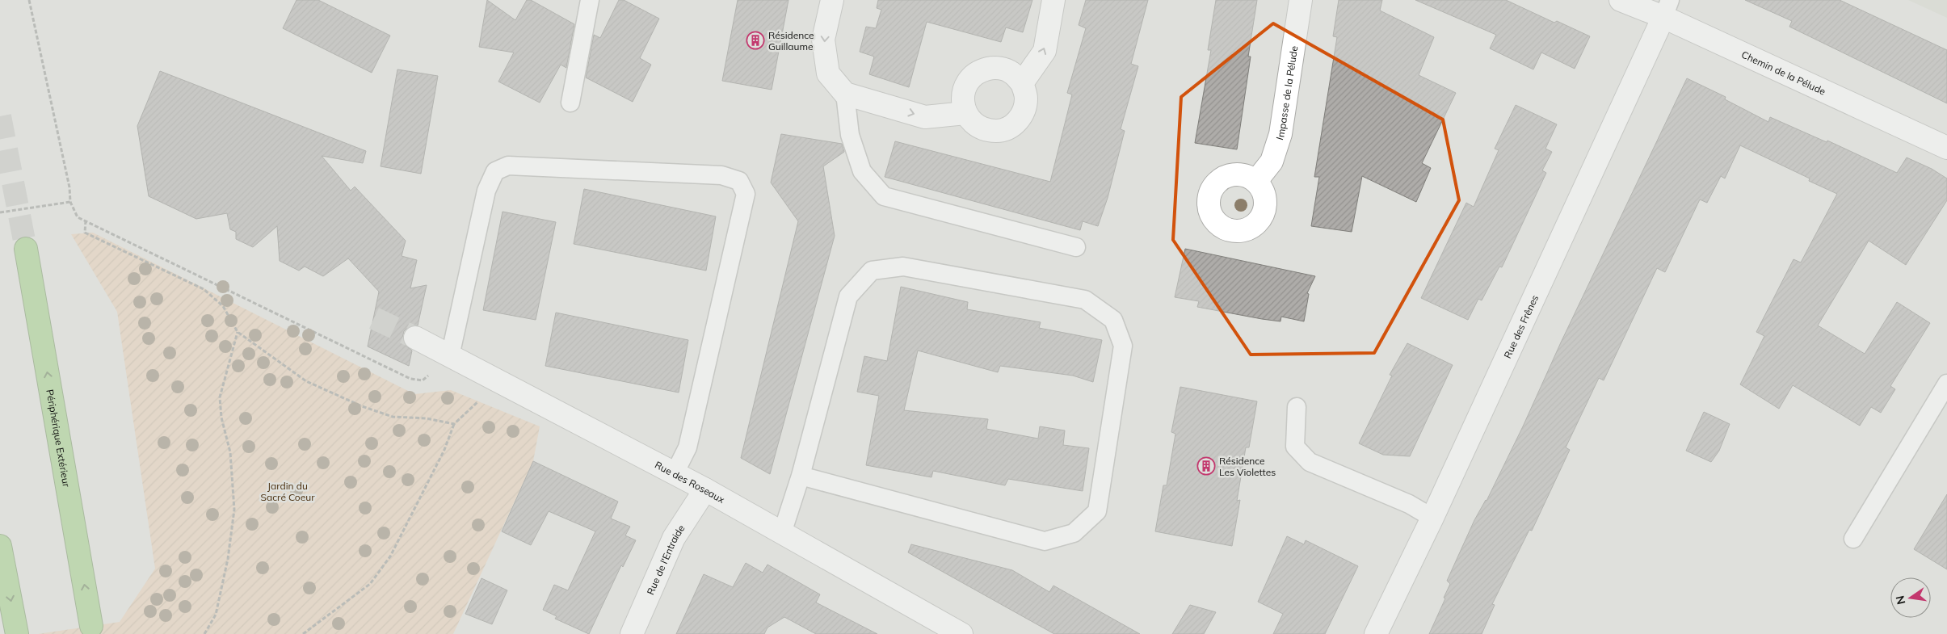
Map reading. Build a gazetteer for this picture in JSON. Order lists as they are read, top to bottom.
{
  "streets": {
    "highway": ["Périphérique Extérieur"],
    "street": [
      "Chemin de la Pélude",
      "Impasse de la Pélude",
      "Rue des Frênes",
      "Rue des Roseaux",
      "Rue de l'Entraide"
    ]
  },
  "crossings": [
    ["Chemin de la Pélude", "Rue des Frênes"],
    ["Rue des Roseaux", "Rue de l'Entraide"]
  ],
  "one_way": ["Périphérique Extérieur"],
  "parks": ["Jardin du Sacré Coeur"],
  "places": {
    "building": ["Résidence Guillaume", "Résidence Les Violettes"]
  },
  "north": "left"
}
